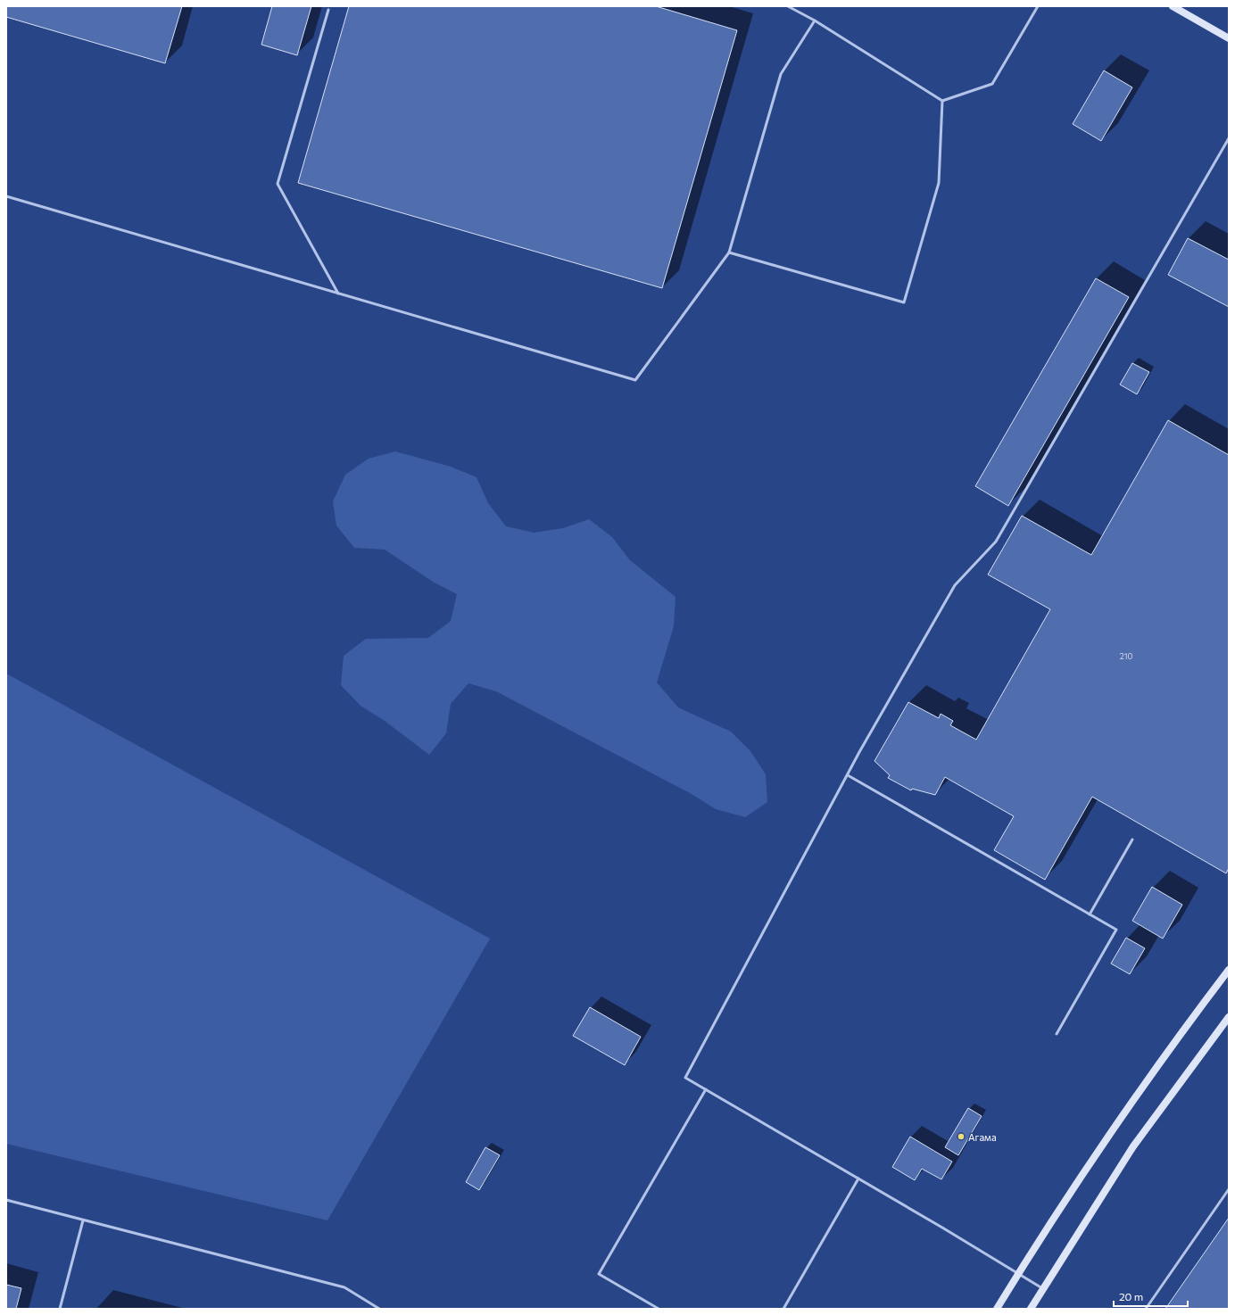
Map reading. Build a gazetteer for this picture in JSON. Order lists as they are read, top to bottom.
{
  "places": ["Агама"],
  "house_numbers": ["210"],
  "scale_bar": "20 m"
}
